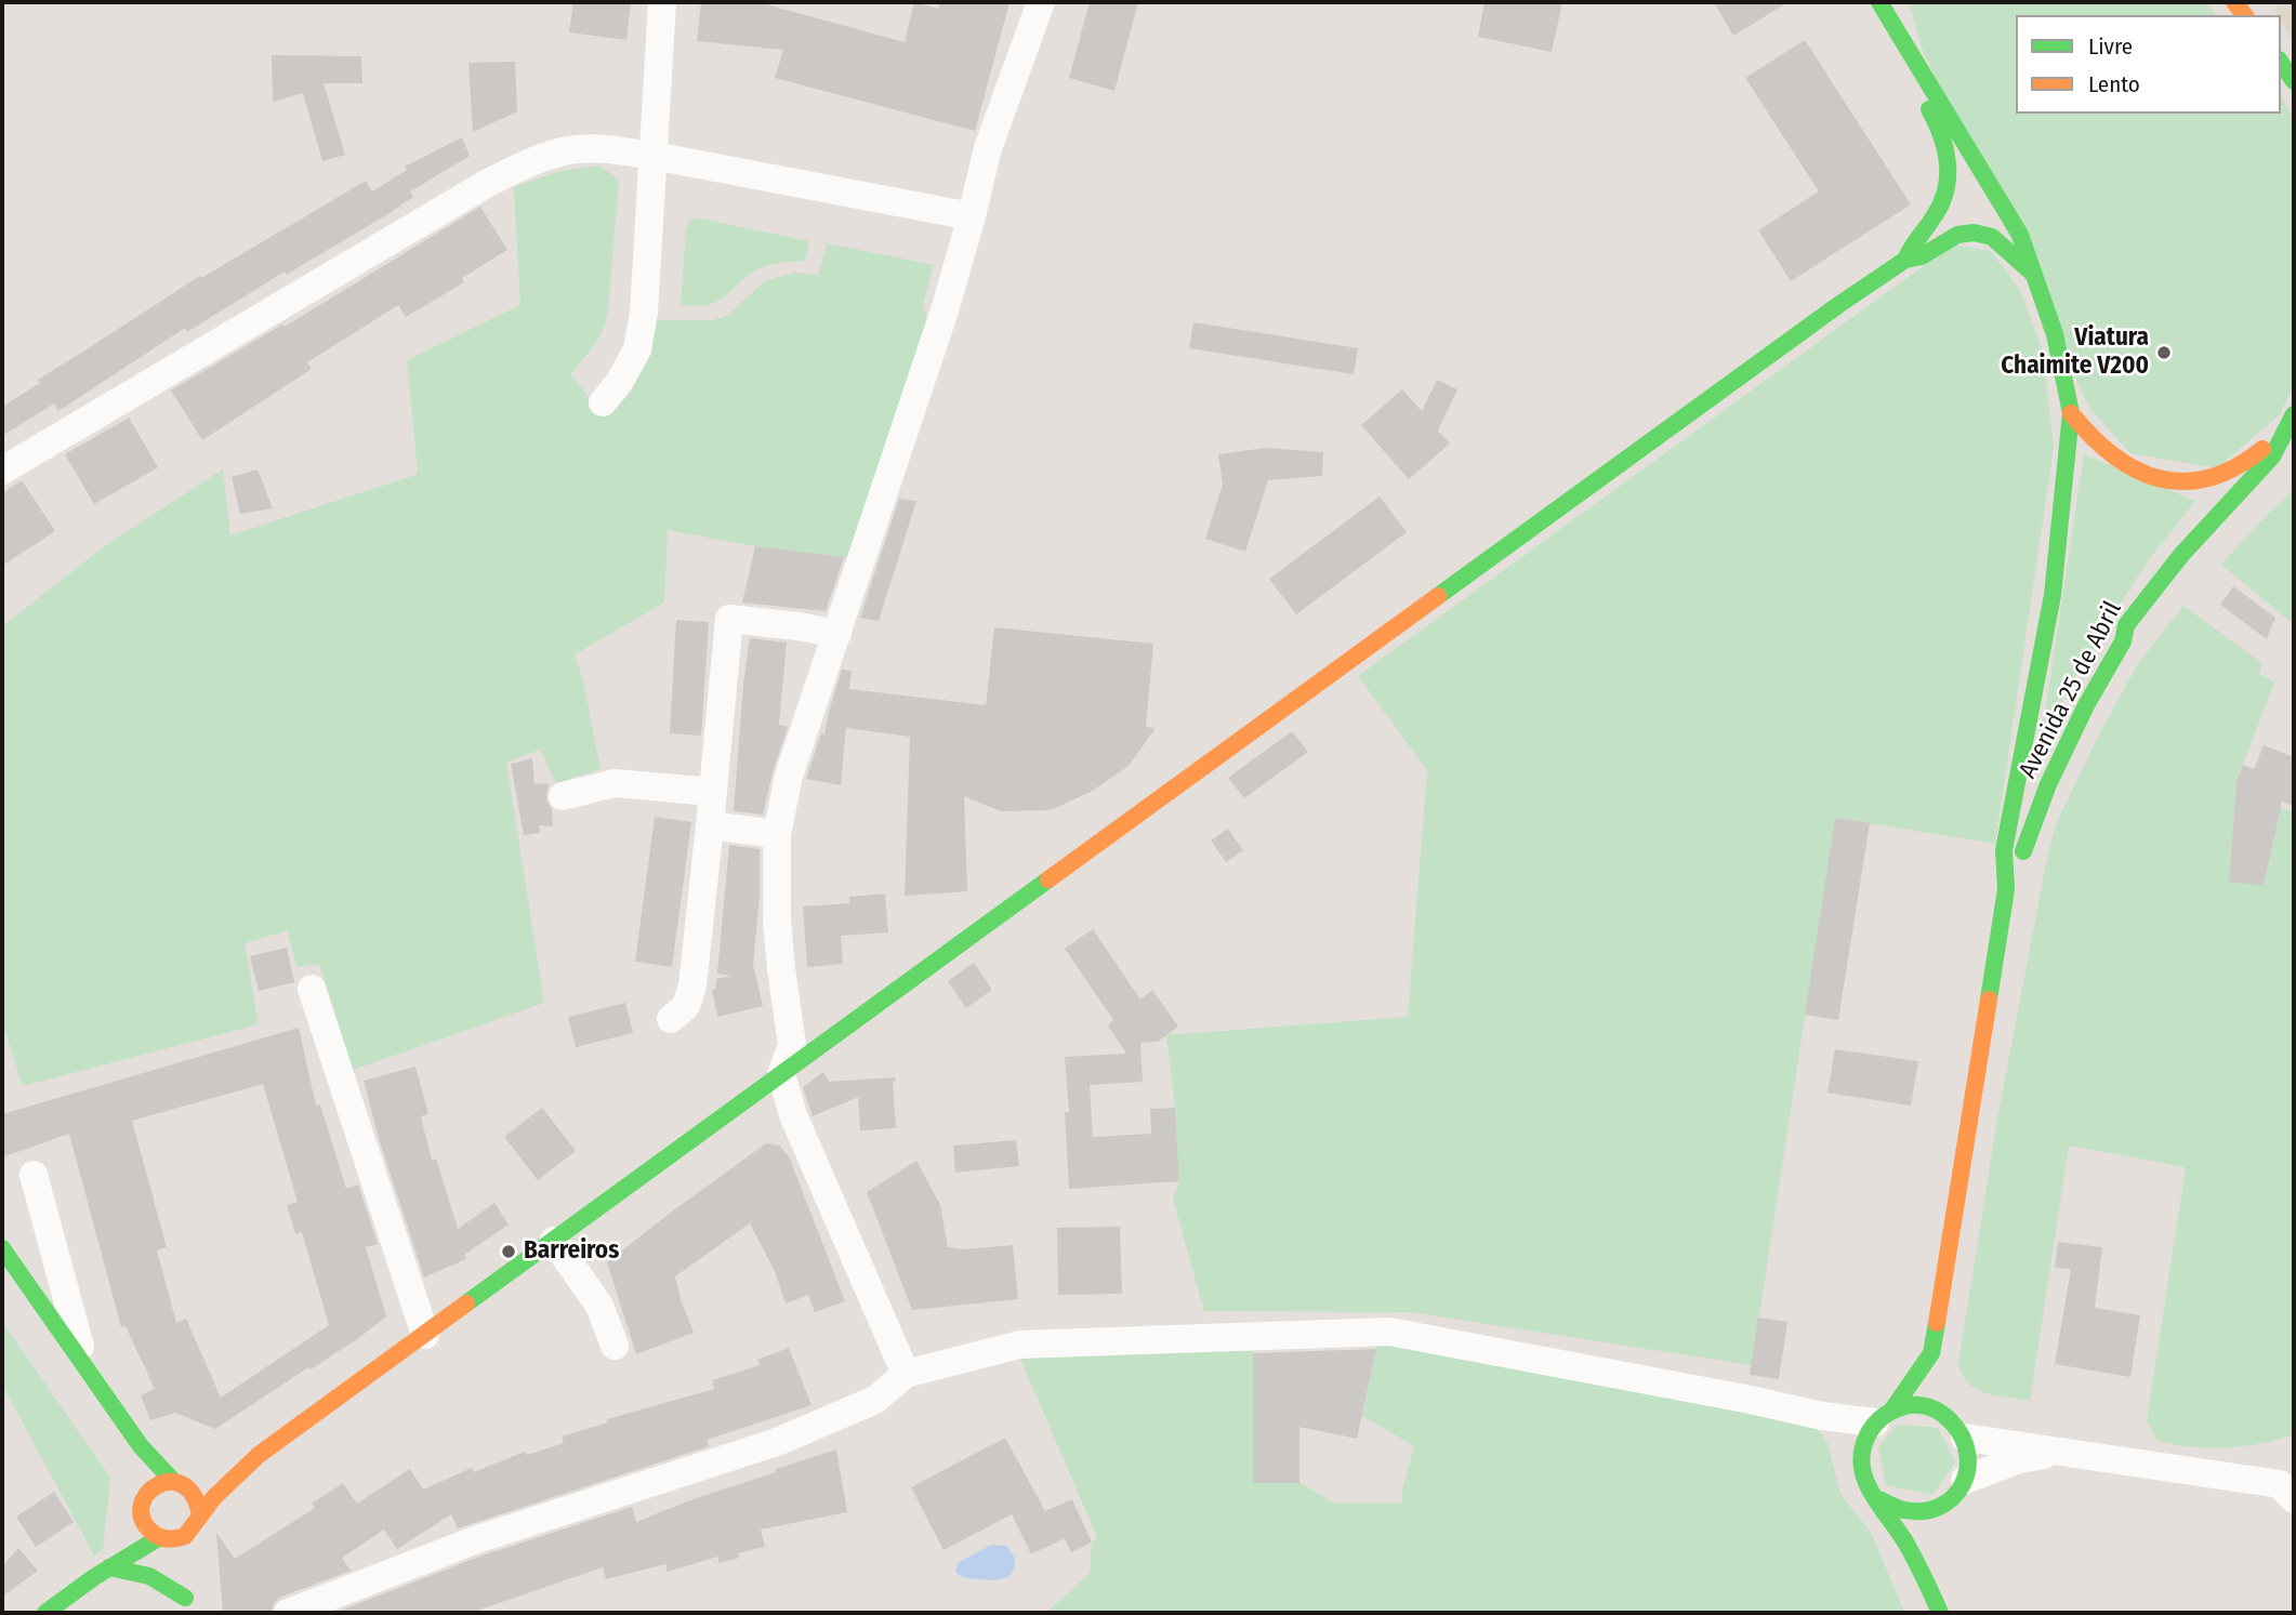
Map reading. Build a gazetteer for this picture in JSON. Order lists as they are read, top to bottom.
{
  "streets": {
    "main road": ["Avenida 25 de Abril"]
  },
  "places": ["Viatura Chaimite V200", "Barreiros"],
  "legend": ["Livre", "Lento"]
}
